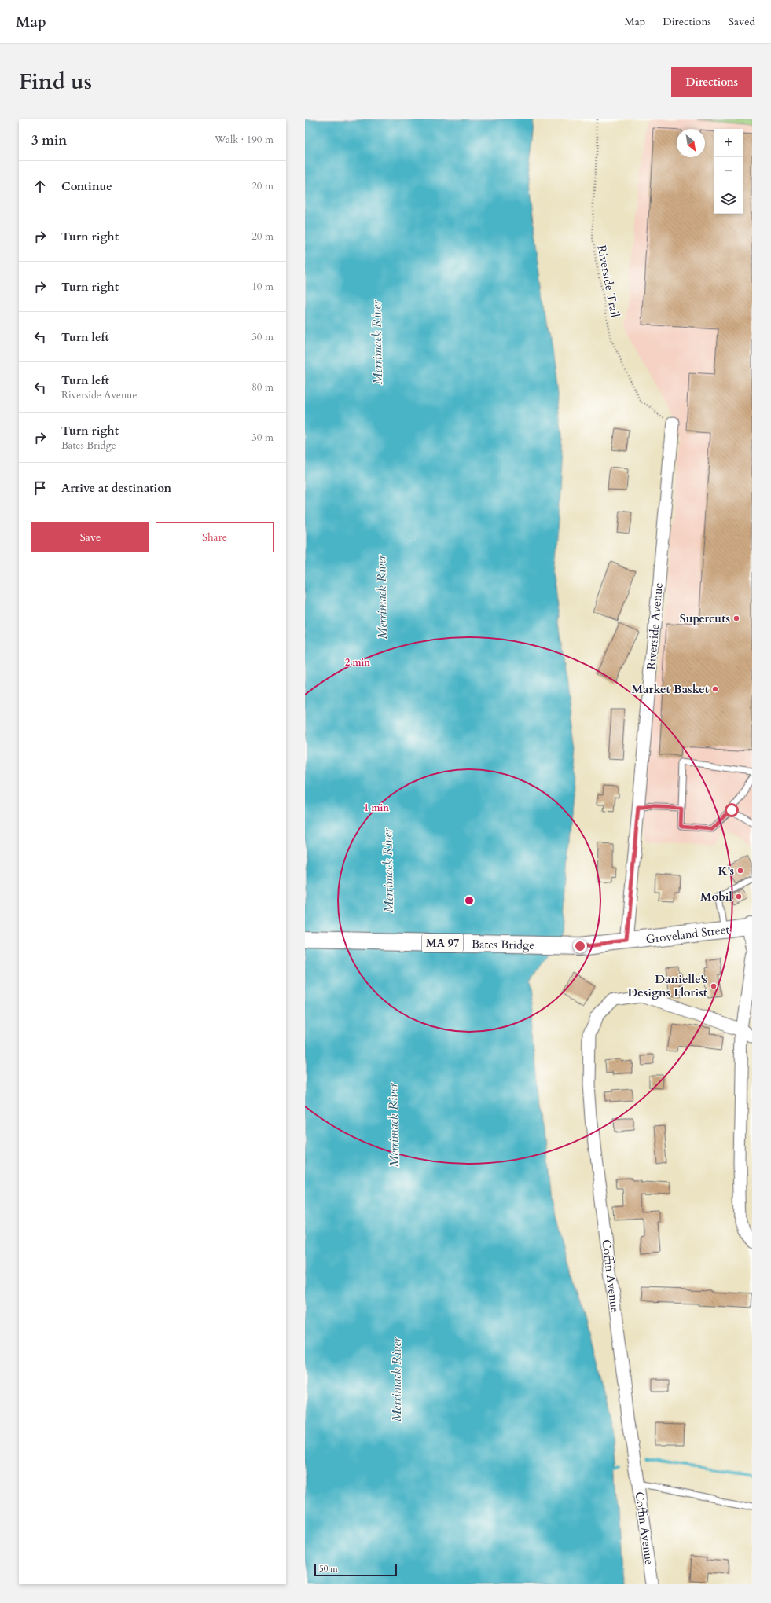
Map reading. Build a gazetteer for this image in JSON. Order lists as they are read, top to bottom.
{
  "streets": {
    "main road": ["Groveland Street", "MA 97", "Bates Bridge"],
    "street": ["Riverside Avenue", "Coffin Avenue"],
    "path": ["Riverside Trail"]
  },
  "crossings": [
    ["Riverside Trail", "Riverside Avenue"],
    ["Riverside Avenue", "Groveland Street"],
    ["Riverside Avenue", "Bates Bridge"],
    ["Groveland Street", "Bates Bridge"]
  ],
  "water": ["Merrimack River"],
  "places": [
    "Supercuts",
    "Market Basket",
    "K's",
    "Mobil",
    "Danielle's Designs Florist"
  ],
  "scale_bar": "50 m",
  "north": "bottom right",
  "page": {
    "header": "Map",
    "nav": ["Map", "Directions", "Saved"],
    "title": "Find us",
    "buttons": [
      "Directions",
      ["Save", "Share"]
    ],
    "heading": ["3 min", "Walk · 190 m"],
    "map_buttons": ["+", "−"],
    "list": [
      ["Continue", "20 m"],
      ["Turn right", "20 m"],
      ["Turn right", "10 m"],
      ["Turn left", "30 m"],
      ["Turn left", "Riverside Avenue", "80 m"],
      ["Turn right", "Bates Bridge", "30 m"],
      "Arrive at destination"
    ],
    "scale": "50 m"
  },
  "rings": ["2 min", "1 min"]
}
